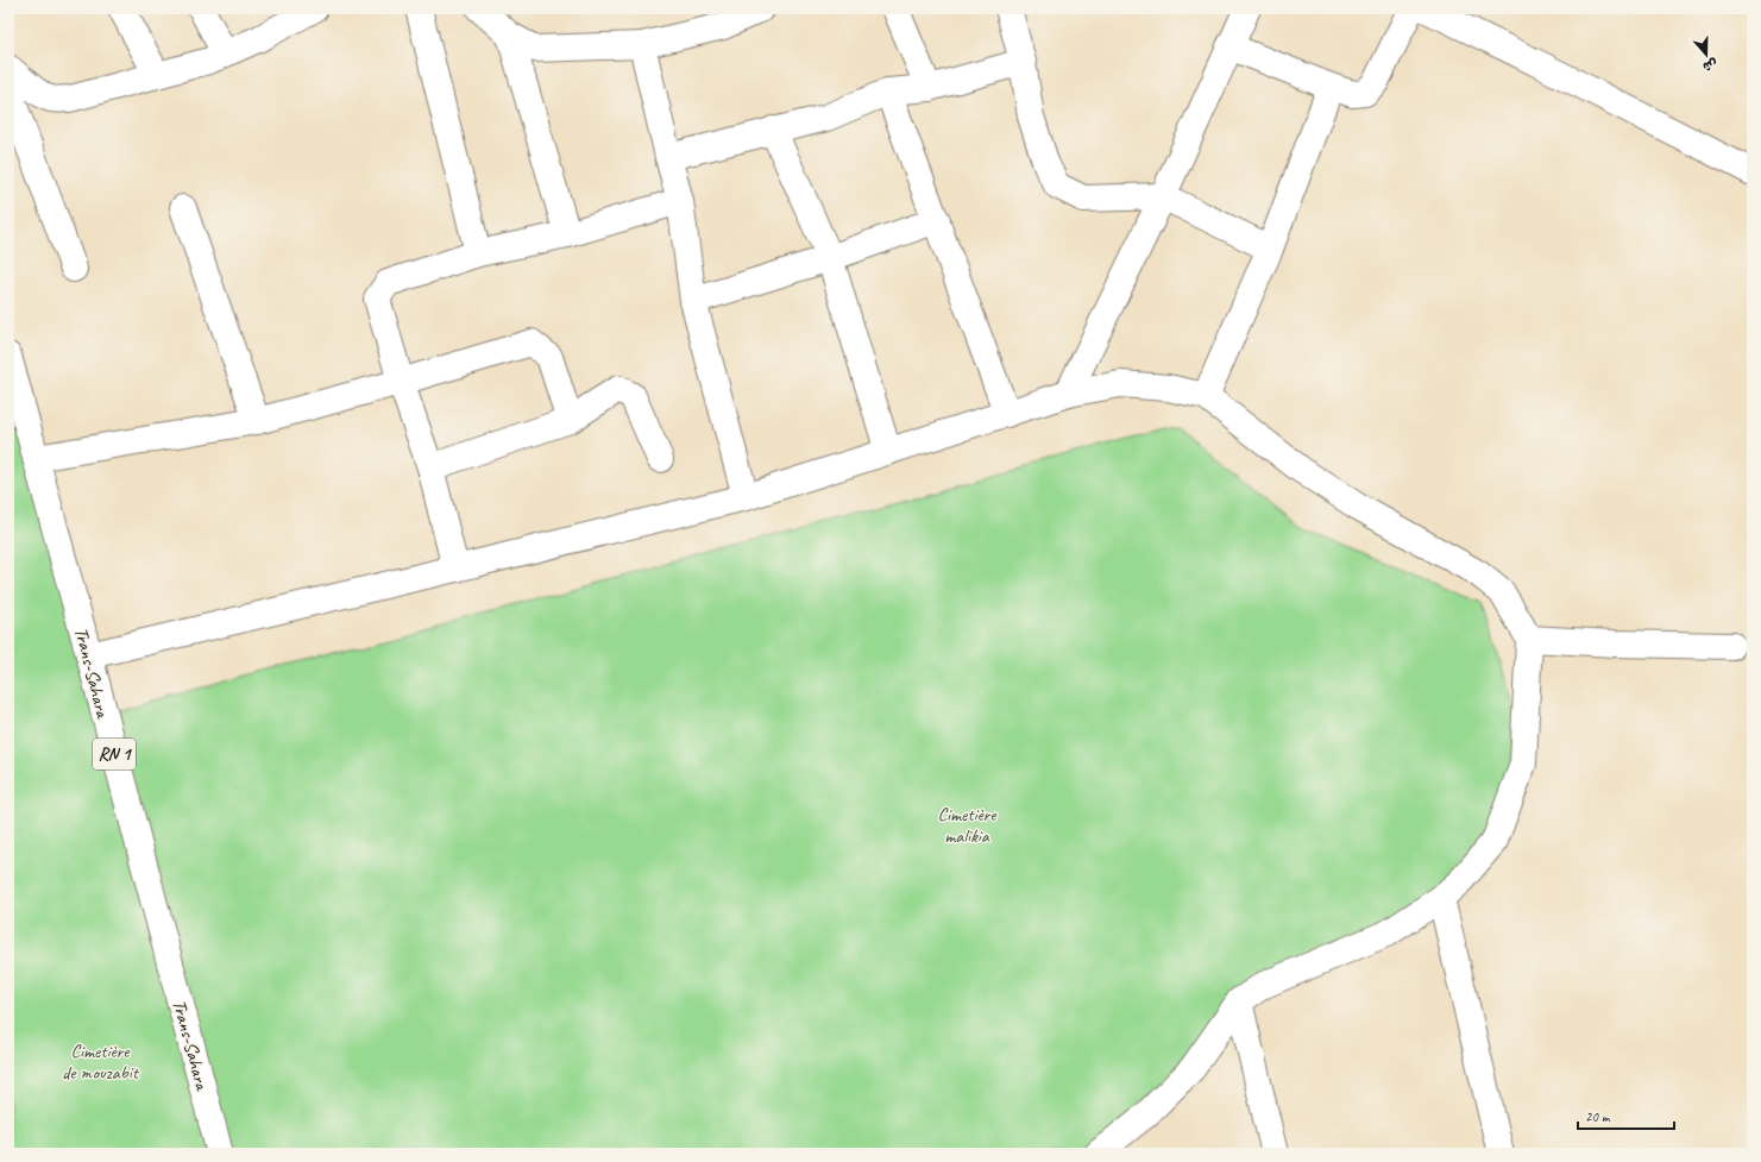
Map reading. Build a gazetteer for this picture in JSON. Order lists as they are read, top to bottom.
{
  "streets": {
    "street": ["Trans-Sahara", "RN 1"]
  },
  "parks": ["Cimetière malikia", "Cimetière de mouzabit"],
  "scale_bar": "20 m",
  "north": "bottom"
}
